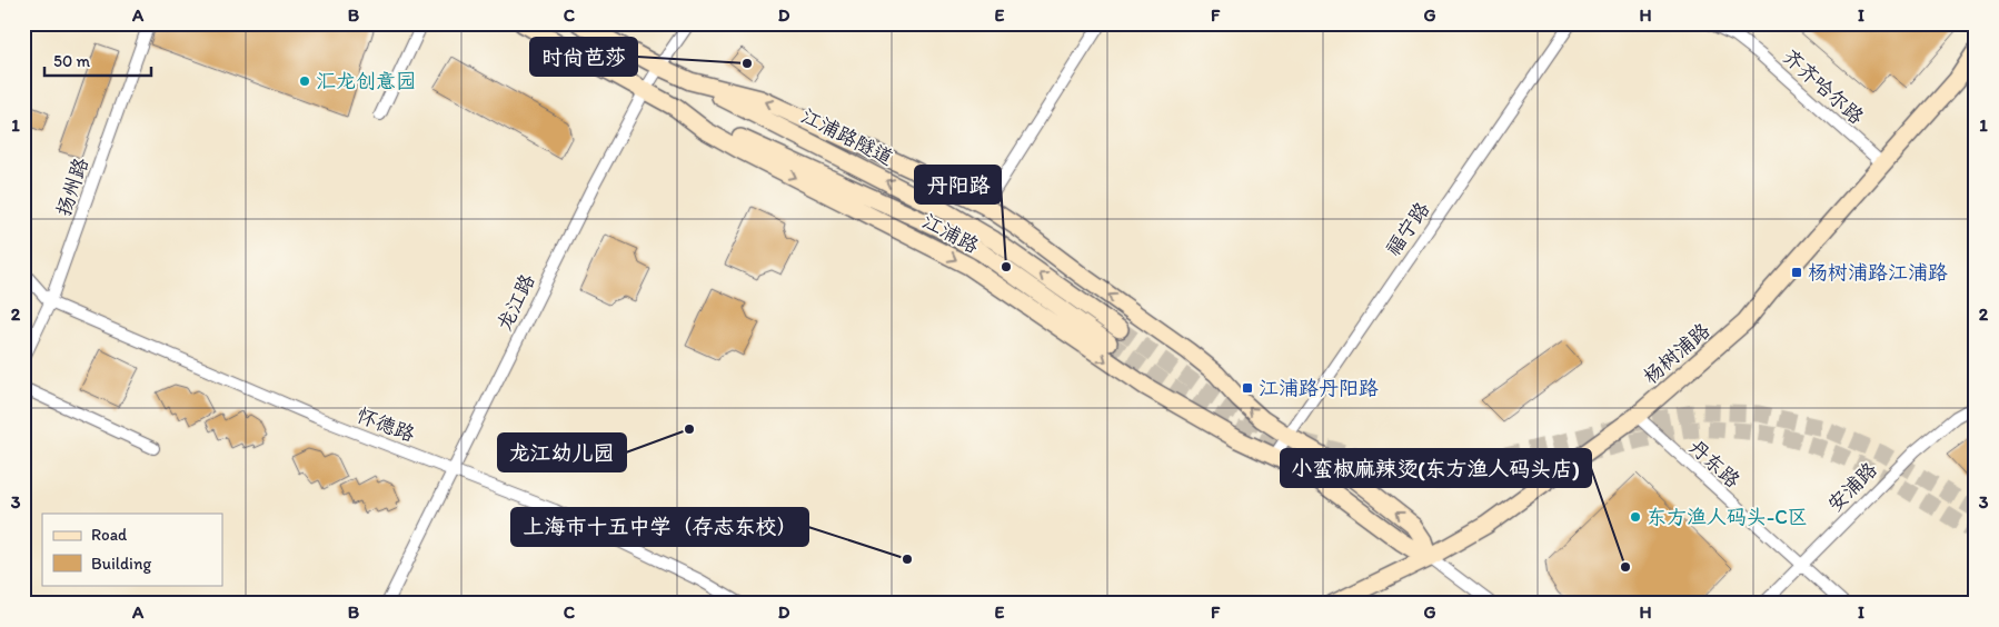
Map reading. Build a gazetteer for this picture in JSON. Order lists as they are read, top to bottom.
{
  "streets": {
    "main road": ["江浦路隧道", "江浦路", "杨树浦路"],
    "street": [
      "齐齐哈尔路",
      "扬州路",
      "福宁路",
      "龙江路",
      "怀德路",
      "丹东路",
      "安浦路"
    ]
  },
  "crossings": [
    ["齐齐哈尔路", "杨树浦路"],
    ["江浦路隧道", "江浦路"],
    ["扬州路", "怀德路"],
    ["福宁路", "江浦路"],
    ["江浦路", "龙江路"],
    ["江浦路", "杨树浦路"],
    ["龙江路", "怀德路"],
    ["杨树浦路", "丹东路"],
    ["丹东路", "安浦路"]
  ],
  "places": {
    "other": [
      "时尚芭莎",
      "汇龙创意园",
      "丹阳路",
      "龙江幼儿园",
      "东方渔人码头-C区",
      "上海市十五中学（存志东校）",
      "小蛮椒麻辣烫(东方渔人码头店)"
    ],
    "transit": ["杨树浦路江浦路", "江浦路丹阳路"]
  },
  "legend": ["Road", "Building"],
  "scale_bar": "50 m",
  "grid": {
    "columns": [
      "A",
      "B",
      "C",
      "D",
      "E",
      "F",
      "G",
      "H",
      "I"
    ],
    "rows": ["1", "2", "3"]
  }
}
